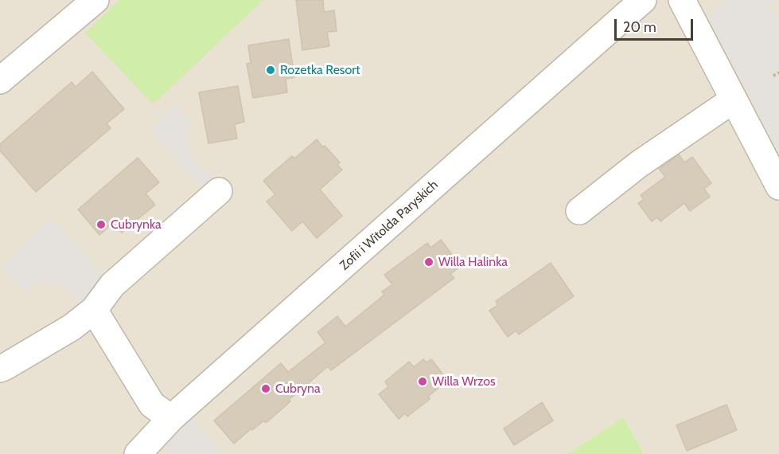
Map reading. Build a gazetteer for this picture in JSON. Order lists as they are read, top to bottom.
{
  "streets": {
    "lane": ["Zofii i Witolda Paryskich"]
  },
  "places": [
    "Rozetka Resort",
    "Cubrynka",
    "Willa Halinka",
    "Willa Wrzos",
    "Cubryna"
  ],
  "scale_bar": "20 m"
}
